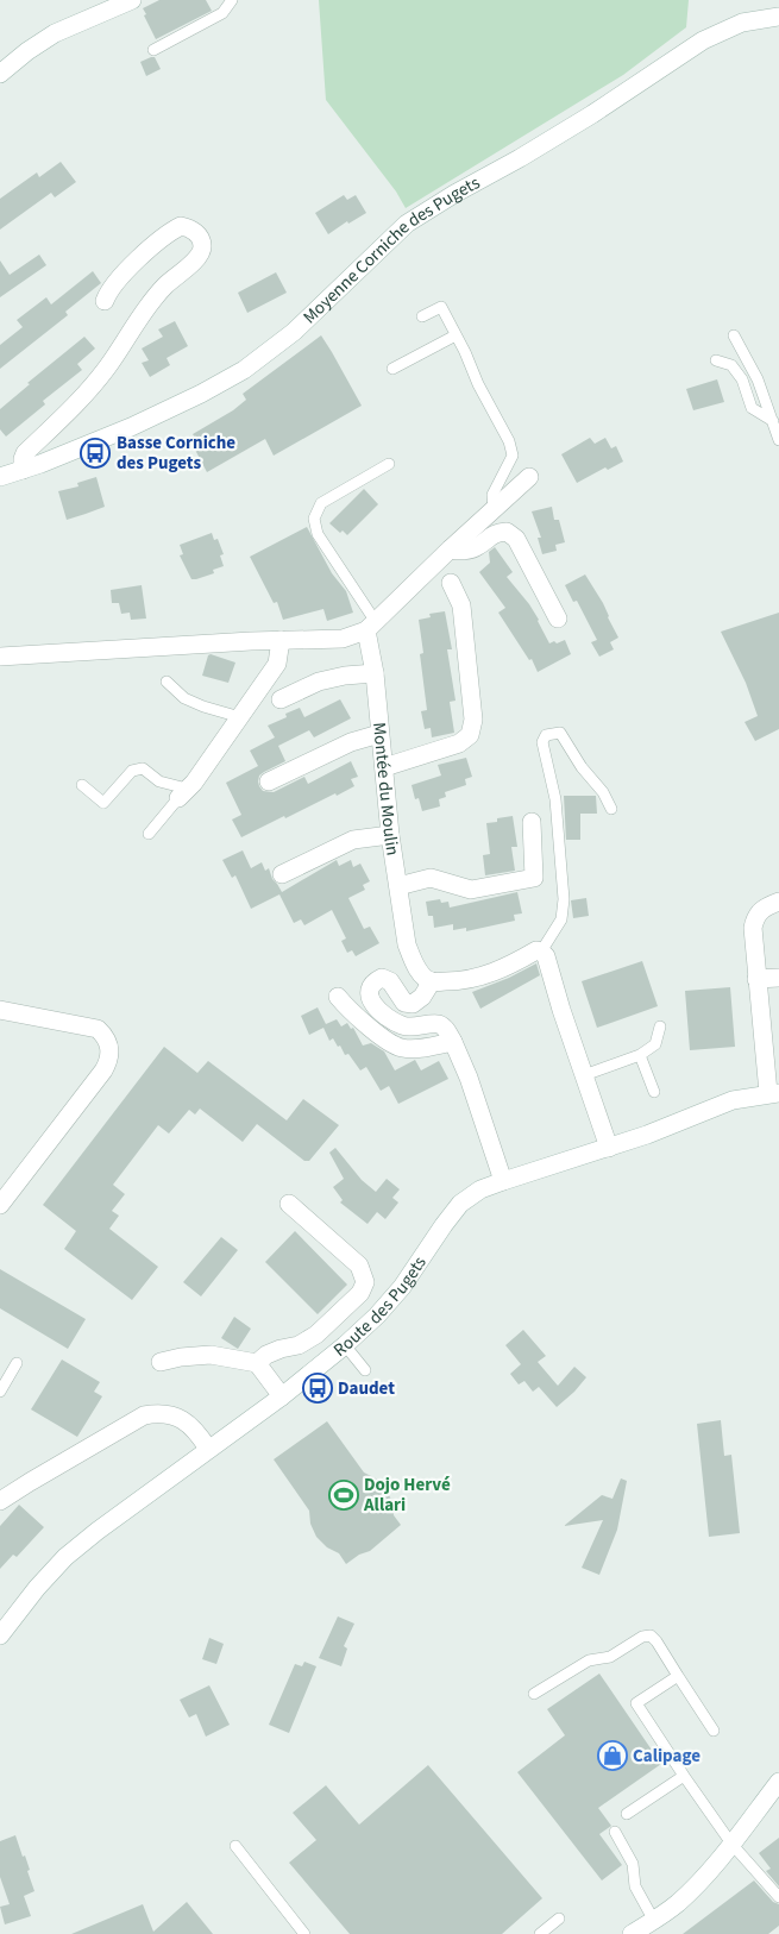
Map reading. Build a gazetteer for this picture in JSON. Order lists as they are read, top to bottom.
{
  "streets": {
    "street": ["Moyenne Corniche des Pugets", "Montée du Moulin", "Route des Pugets"]
  },
  "places": {
    "bus stop": ["Basse Corniche des Pugets", "Daudet"],
    "sports": ["Dojo Hervé Allari"],
    "shop": ["Calipage"]
  }
}
